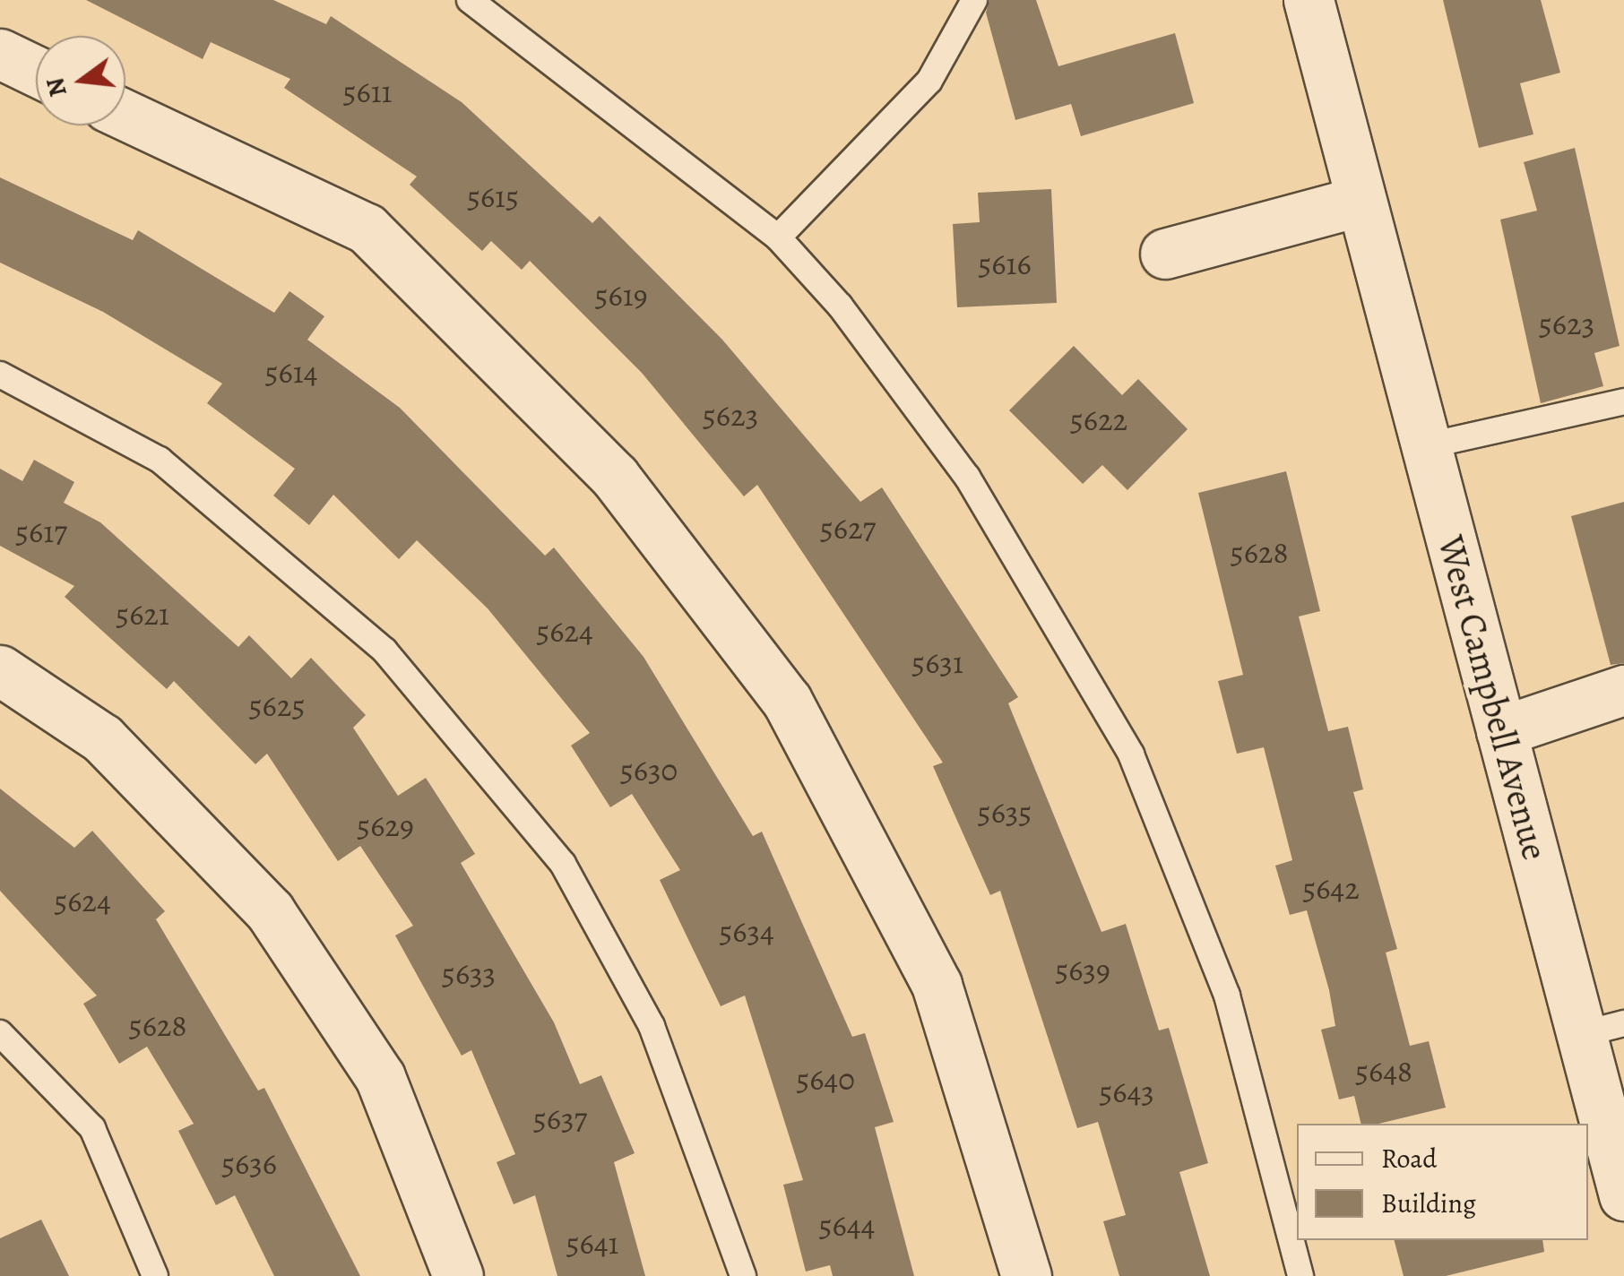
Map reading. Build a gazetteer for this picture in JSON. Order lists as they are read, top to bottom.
{
  "streets": {
    "street": ["West Campbell Avenue"]
  },
  "house_numbers": [
    "5611",
    "5615",
    "5616",
    "5619",
    "5623",
    "5614",
    "5623",
    "5622",
    "5627",
    "5617",
    "5628",
    "5621",
    "5624",
    "5631",
    "5625",
    "5630",
    "5635",
    "5629",
    "5642",
    "5624",
    "5634",
    "5639",
    "5633",
    "5628",
    "5648",
    "5640",
    "5643",
    "5637",
    "5636",
    "5644",
    "5641"
  ],
  "legend": ["Road", "Building"],
  "north": "left"
}
